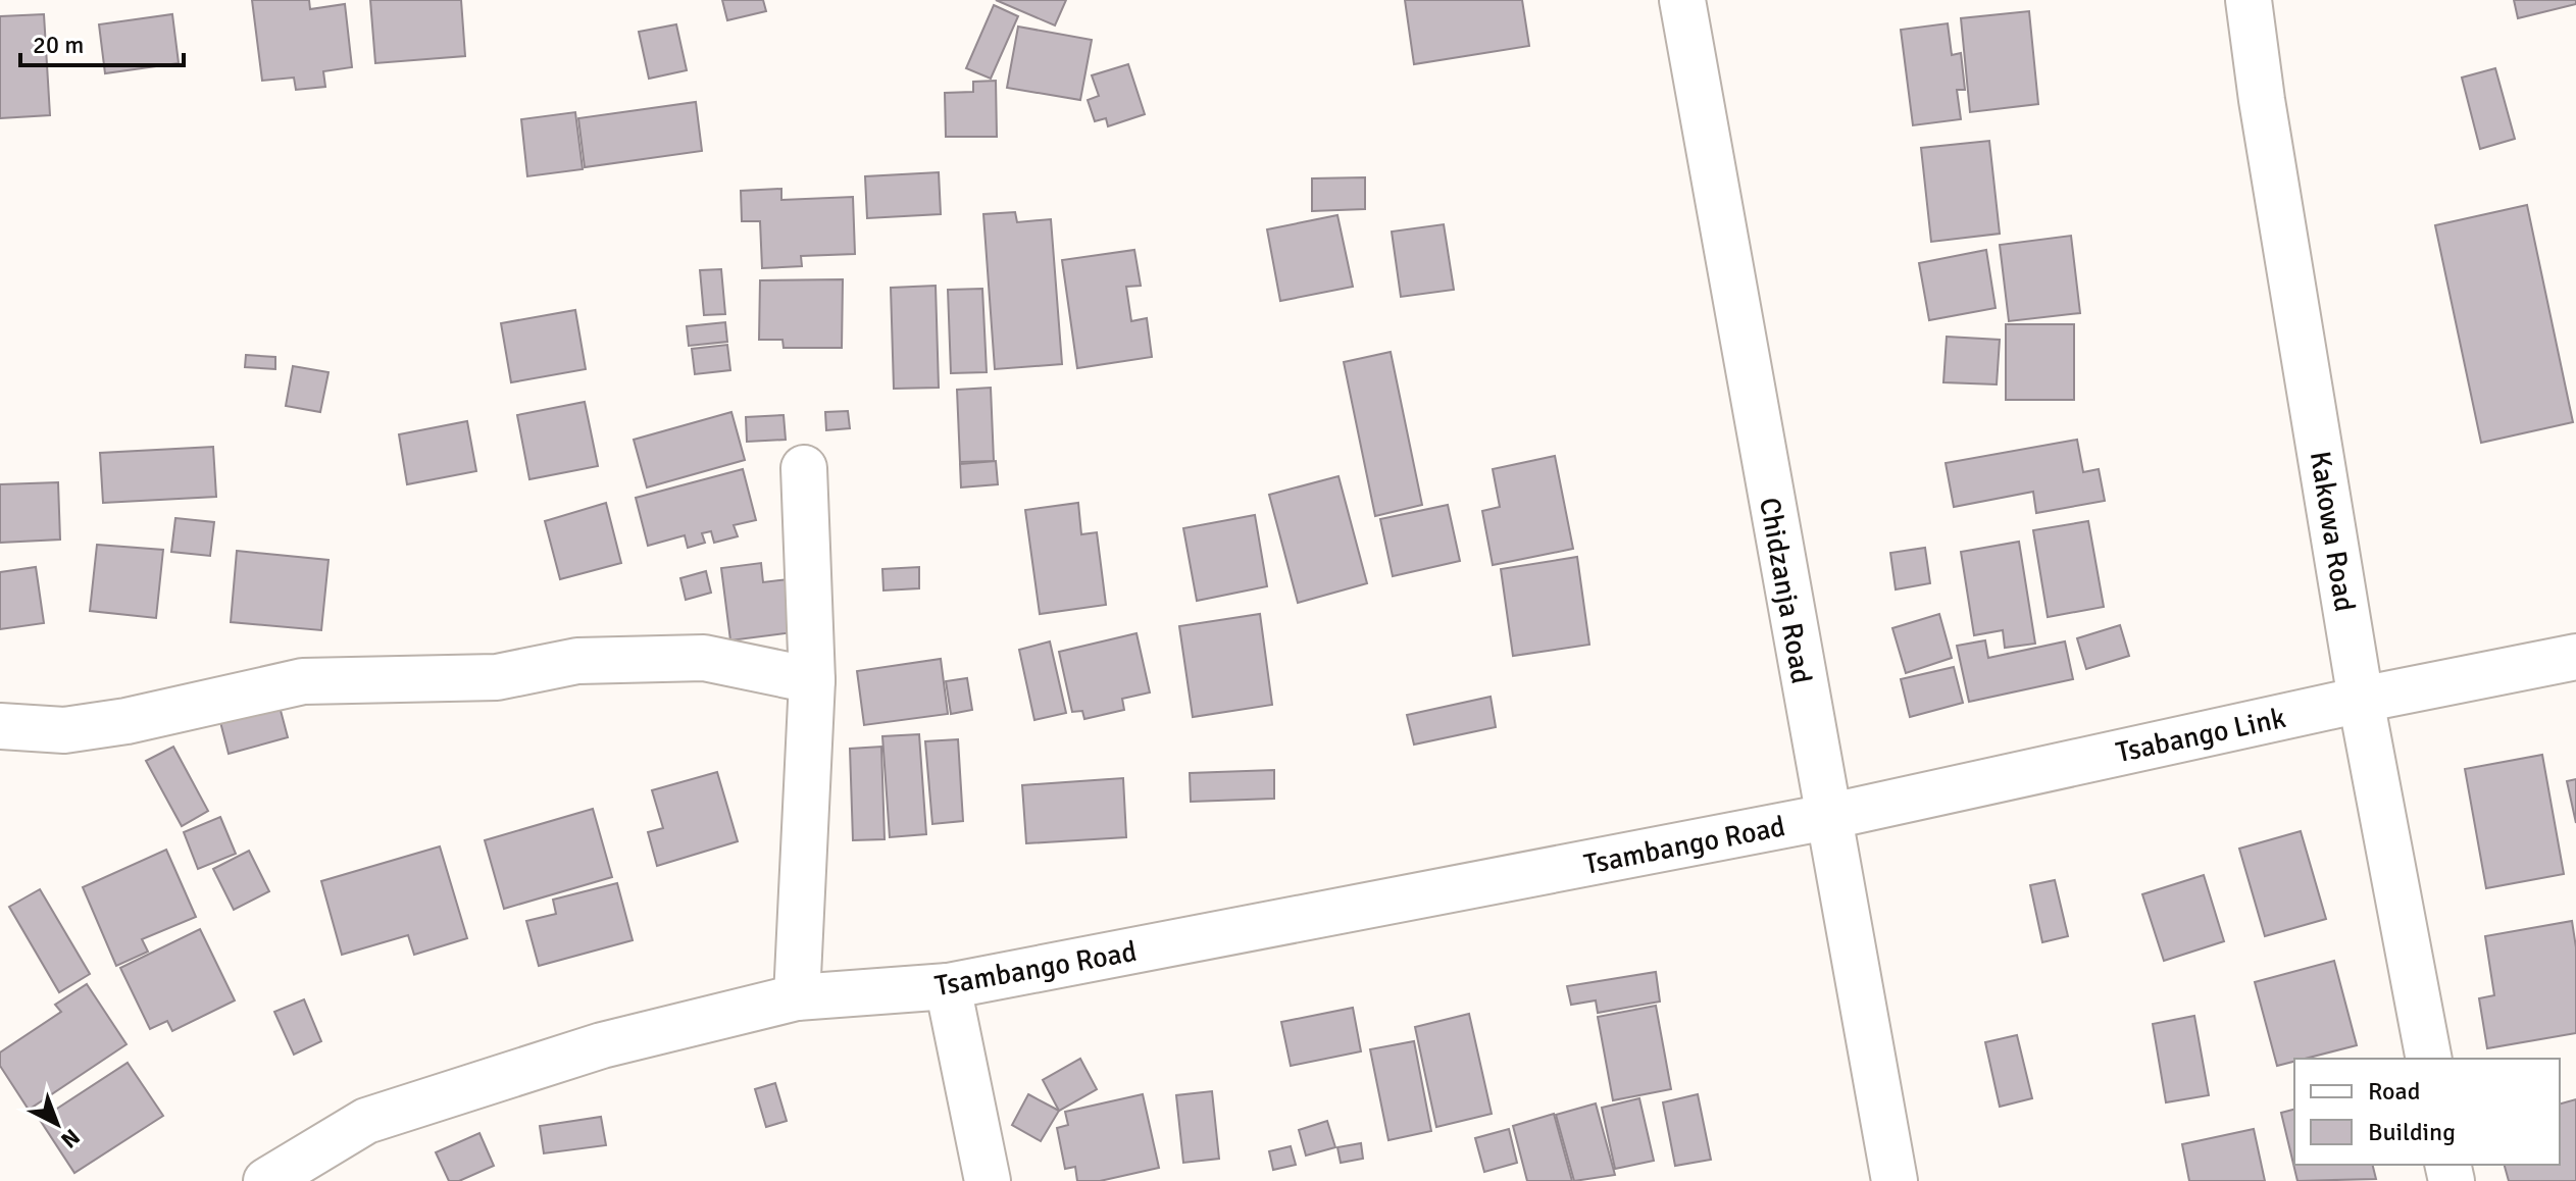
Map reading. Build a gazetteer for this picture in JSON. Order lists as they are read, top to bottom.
{
  "streets": {
    "street": [
      "Kakowa Road",
      "Chidzanja Road",
      "Tsabango Link",
      "Tsambango Road"
    ]
  },
  "crossings": [
    ["Kakowa Road", "Tsabango Link"],
    ["Chidzanja Road", "Tsabango Link"],
    ["Chidzanja Road", "Tsambango Road"],
    ["Tsabango Link", "Tsambango Road"]
  ],
  "legend": ["Road", "Building"],
  "scale_bar": "20 m",
  "north": "bottom right"
}
